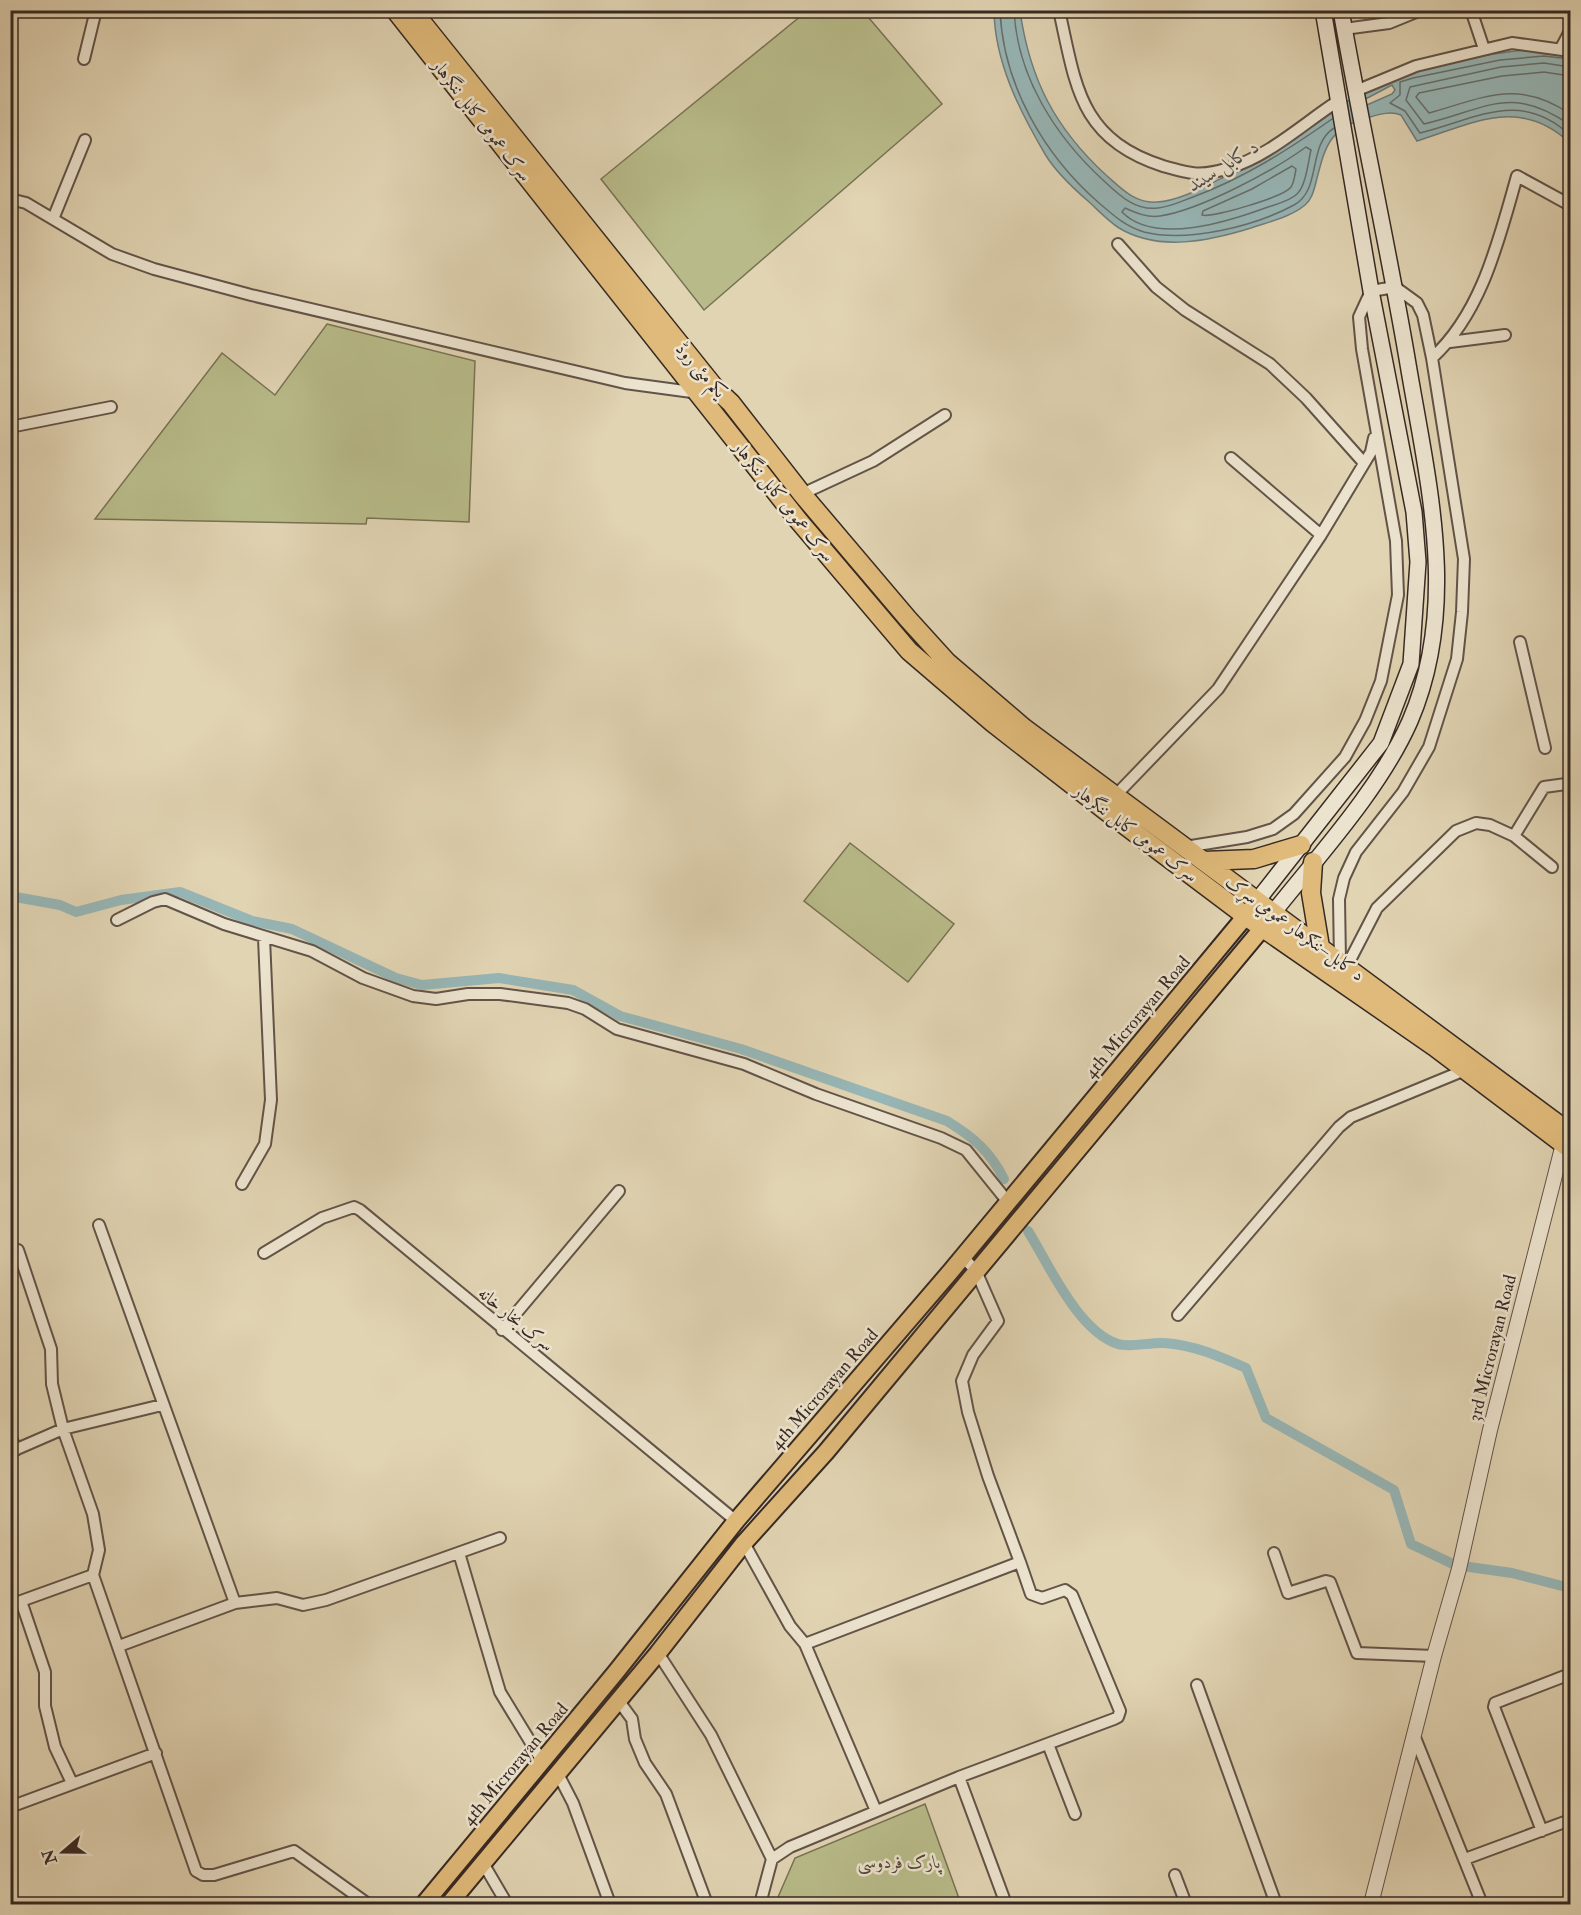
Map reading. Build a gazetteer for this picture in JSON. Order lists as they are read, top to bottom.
{
  "streets": {
    "highway": ["سرک عمومی کابل ننگرهار", "یکم مئی روڈ", "د کابل–ننګرهار عمومي سړک"],
    "main road": ["4th Microrayan Road"],
    "street": ["سرک بخار خانه", "3rd Microrayan Road"]
  },
  "crossings": [
    ["سرک عمومی کابل ننگرهار", "یکم مئی روڈ"],
    ["سرک عمومی کابل ننگرهار", "د کابل–ننګرهار عمومي سړک"],
    ["سرک عمومی کابل ننگرهار", "4th Microrayan Road"],
    ["یکم مئی روڈ", "د کابل–ننګرهار عمومي سړک"],
    ["د کابل–ننګرهار عمومي سړک", "4th Microrayan Road"],
    ["د کابل–ننګرهار عمومي سړک", "3rd Microrayan Road"],
    ["4th Microrayan Road", "سرک بخار خانه"]
  ],
  "water": ["د کابل سيند"],
  "parks": ["پارک فردوسی"],
  "north": "left"
}
